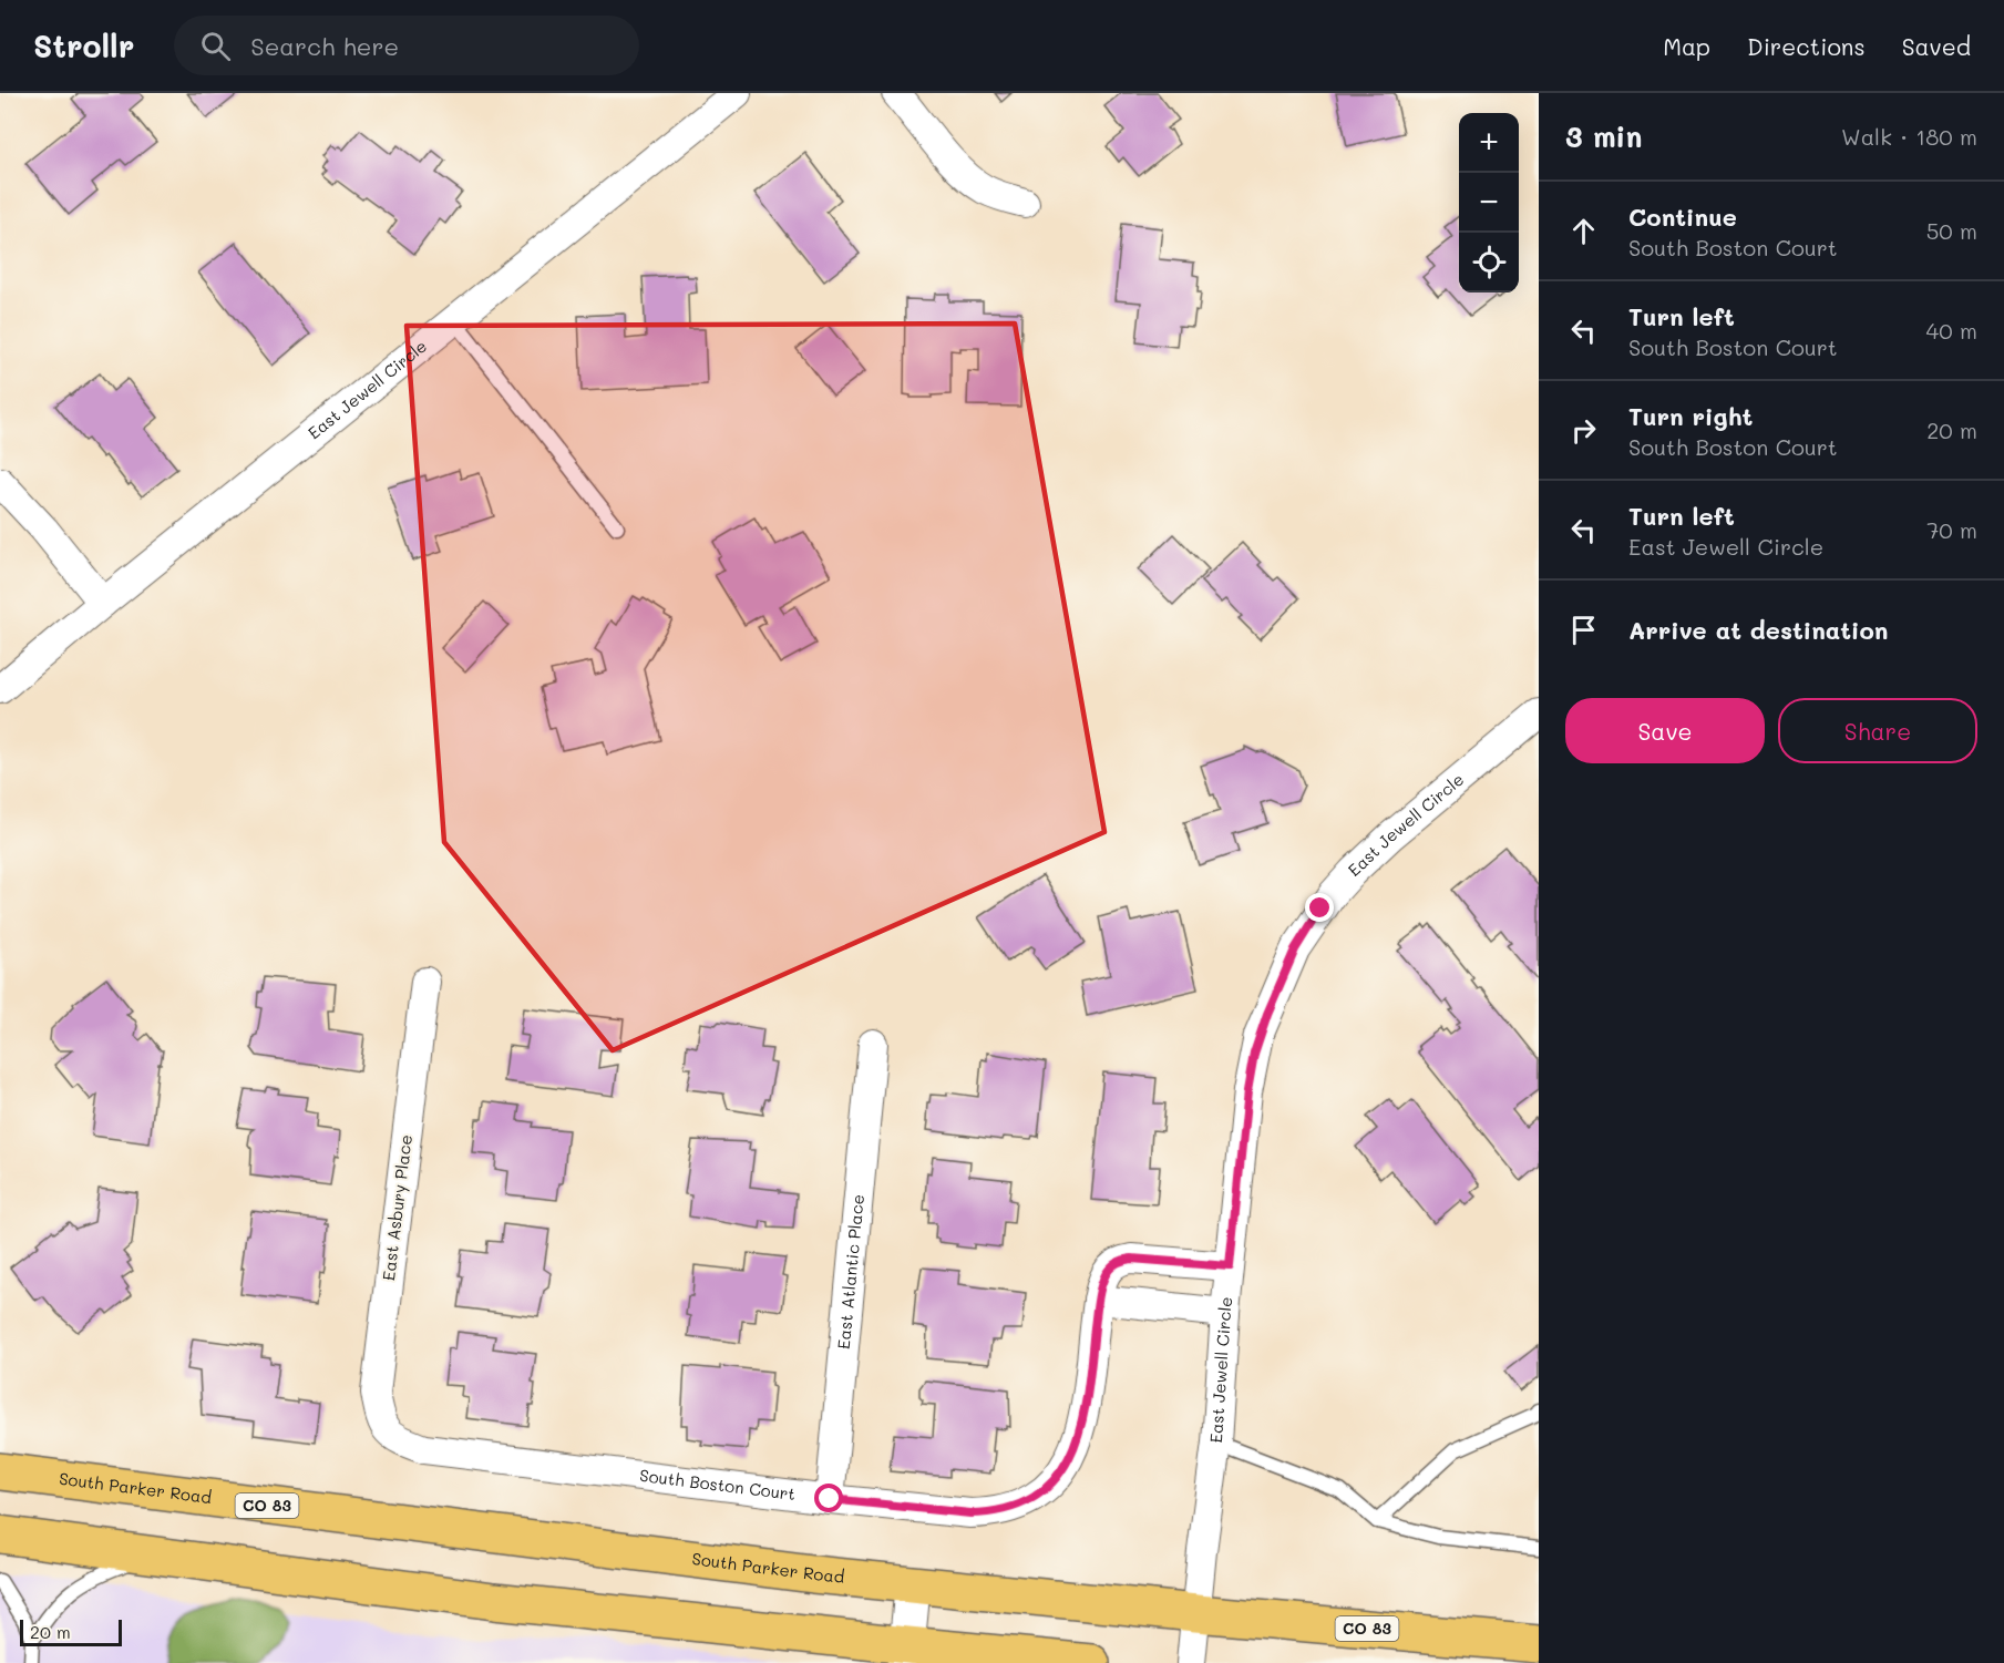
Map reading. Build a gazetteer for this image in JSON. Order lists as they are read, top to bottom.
{
  "streets": {
    "main road": ["South Parker Road", "CO 83"],
    "street": [
      "East Jewell Circle",
      "East Asbury Place",
      "East Atlantic Place",
      "South Boston Court"
    ]
  },
  "crossings": [
    ["East Jewell Circle", "South Boston Court"],
    ["East Jewell Circle", "South Parker Road"],
    ["East Asbury Place", "South Boston Court"],
    ["East Atlantic Place", "South Boston Court"]
  ],
  "scale_bar": "20 m",
  "page": {
    "header": "Strollr",
    "search": "Search here",
    "nav": ["Map", "Directions", "Saved"],
    "heading": ["3 min", "Walk · 180 m"],
    "map_buttons": ["+", "−"],
    "list": [
      ["Continue", "South Boston Court", "50 m"],
      ["Turn left", "South Boston Court", "40 m"],
      ["Turn right", "South Boston Court", "20 m"],
      ["Turn left", "East Jewell Circle", "70 m"],
      "Arrive at destination"
    ],
    "buttons": ["Save", "Share"],
    "scale": "20 m"
  }
}
